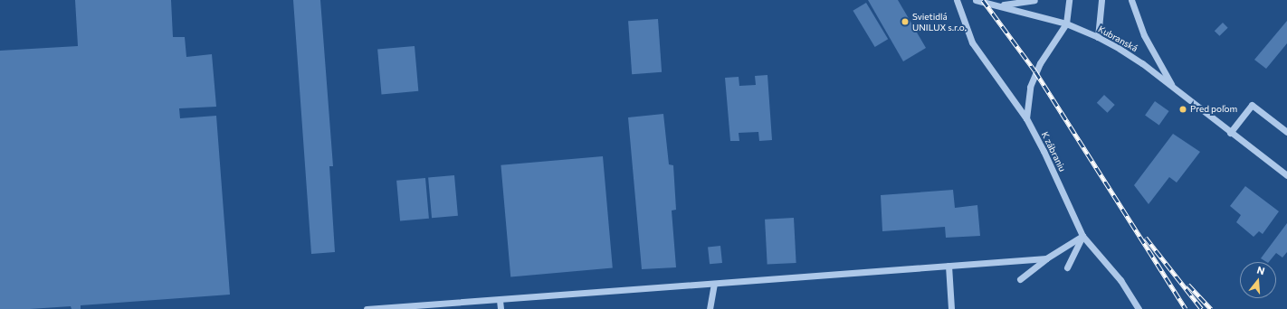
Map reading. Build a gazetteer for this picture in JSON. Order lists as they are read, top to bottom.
{
  "streets": {
    "street": ["Kubranská", "K zábraniu"]
  },
  "places": ["Svietidlá UNILUX s.r.o.", "Pred poľom"],
  "north": "top"
}
